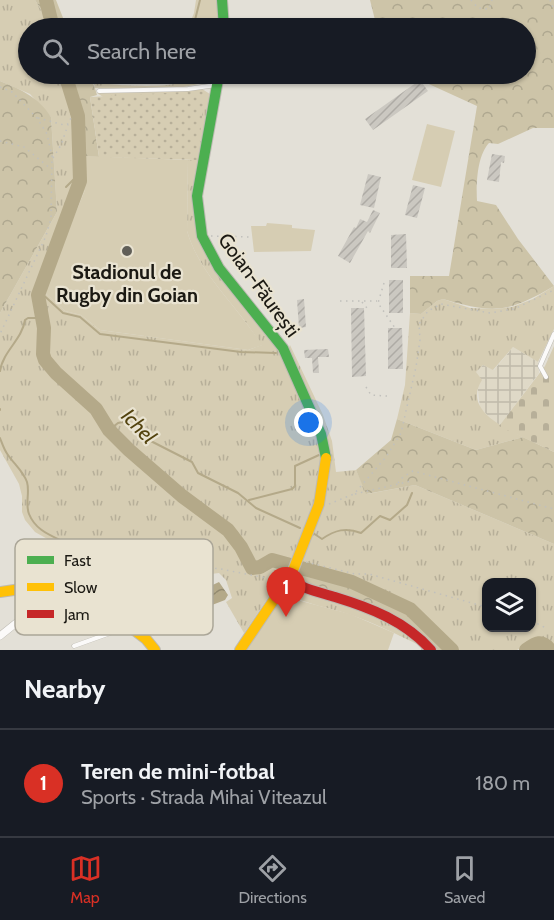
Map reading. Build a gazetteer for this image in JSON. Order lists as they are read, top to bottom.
{
  "streets": {
    "street": ["Goian-Făurești"]
  },
  "water": ["Ichel"],
  "places": ["Stadionul de Rugby din Goian"],
  "legend": ["Fast", "Slow", "Jam"],
  "page": {
    "search": "Search here",
    "pins": "1",
    "heading": "Nearby",
    "list": [
      {
        "mark": "1",
        "name": "Teren de mini-fotbal",
        "note": "Sports · Strada Mihai Viteazul",
        "value": "180 m"
      }
    ],
    "nav": ["Map", "Directions", "Saved"]
  }
}
